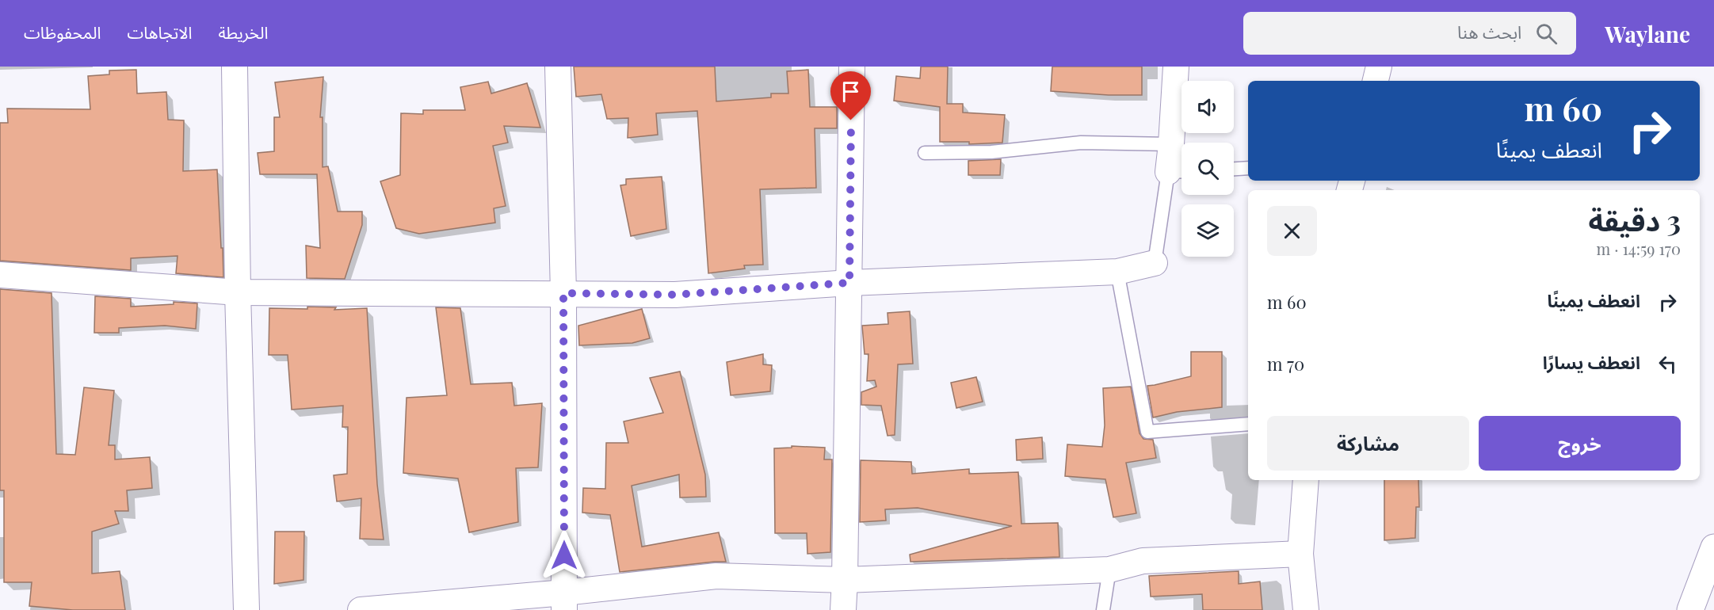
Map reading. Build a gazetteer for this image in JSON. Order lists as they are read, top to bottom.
{
  "page": {
    "header": "Waylane",
    "search": "ابحث هنا",
    "nav": ["الخريطة", "الاتجاهات", "المحفوظات"],
    "turn": ["60 m", "انعطف يمينًا"],
    "heading": ["3 دقيقة", "170 m · 14:59"],
    "list": [
      {
        "name": "انعطف يمينًا",
        "value": "60 m"
      },
      {
        "name": "انعطف يسارًا",
        "value": "70 m"
      }
    ],
    "buttons": ["خروج", "مشاركة"]
  }
}
